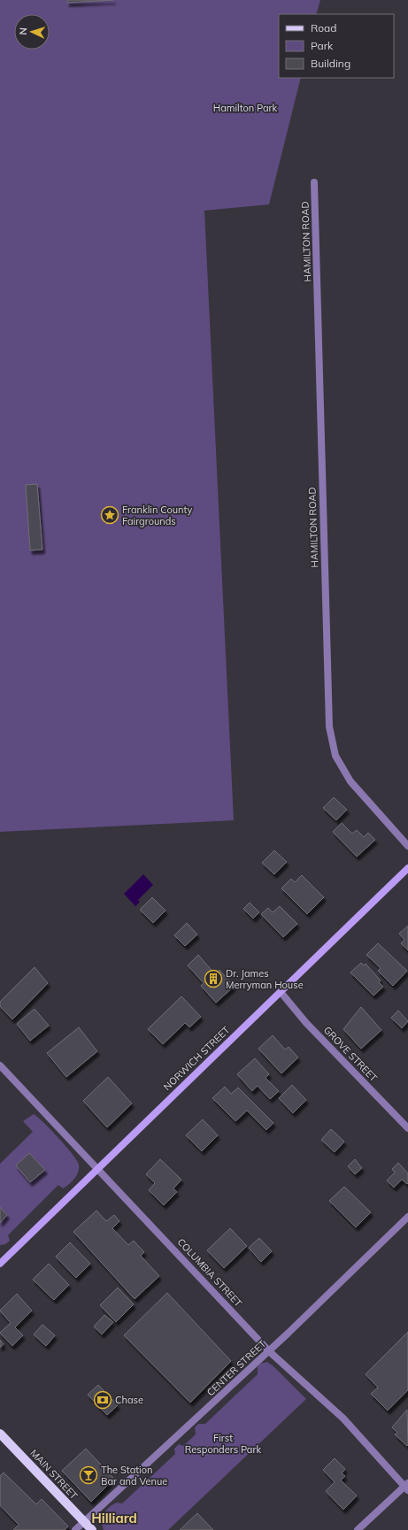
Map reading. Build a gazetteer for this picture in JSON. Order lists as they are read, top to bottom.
{
  "streets": {
    "main road": ["NORWICH STREET", "MAIN STREET"],
    "street": [
      "HAMILTON ROAD",
      "GROVE STREET",
      "COLUMBIA STREET",
      "CENTER STREET"
    ]
  },
  "crossings": [
    ["GROVE STREET", "NORWICH STREET"],
    ["NORWICH STREET", "COLUMBIA STREET"],
    ["COLUMBIA STREET", "CENTER STREET"],
    ["CENTER STREET", "MAIN STREET"]
  ],
  "districts": ["Hilliard"],
  "parks": ["Hamilton Park", "First Responders Park"],
  "places": {
    "place": ["Franklin County Fairgrounds"],
    "building": ["Dr. James Merryman House"],
    "bank": ["Chase"],
    "bar": ["The Station Bar and Venue"]
  },
  "legend": ["Road", "Park", "Building"],
  "north": "left"
}
